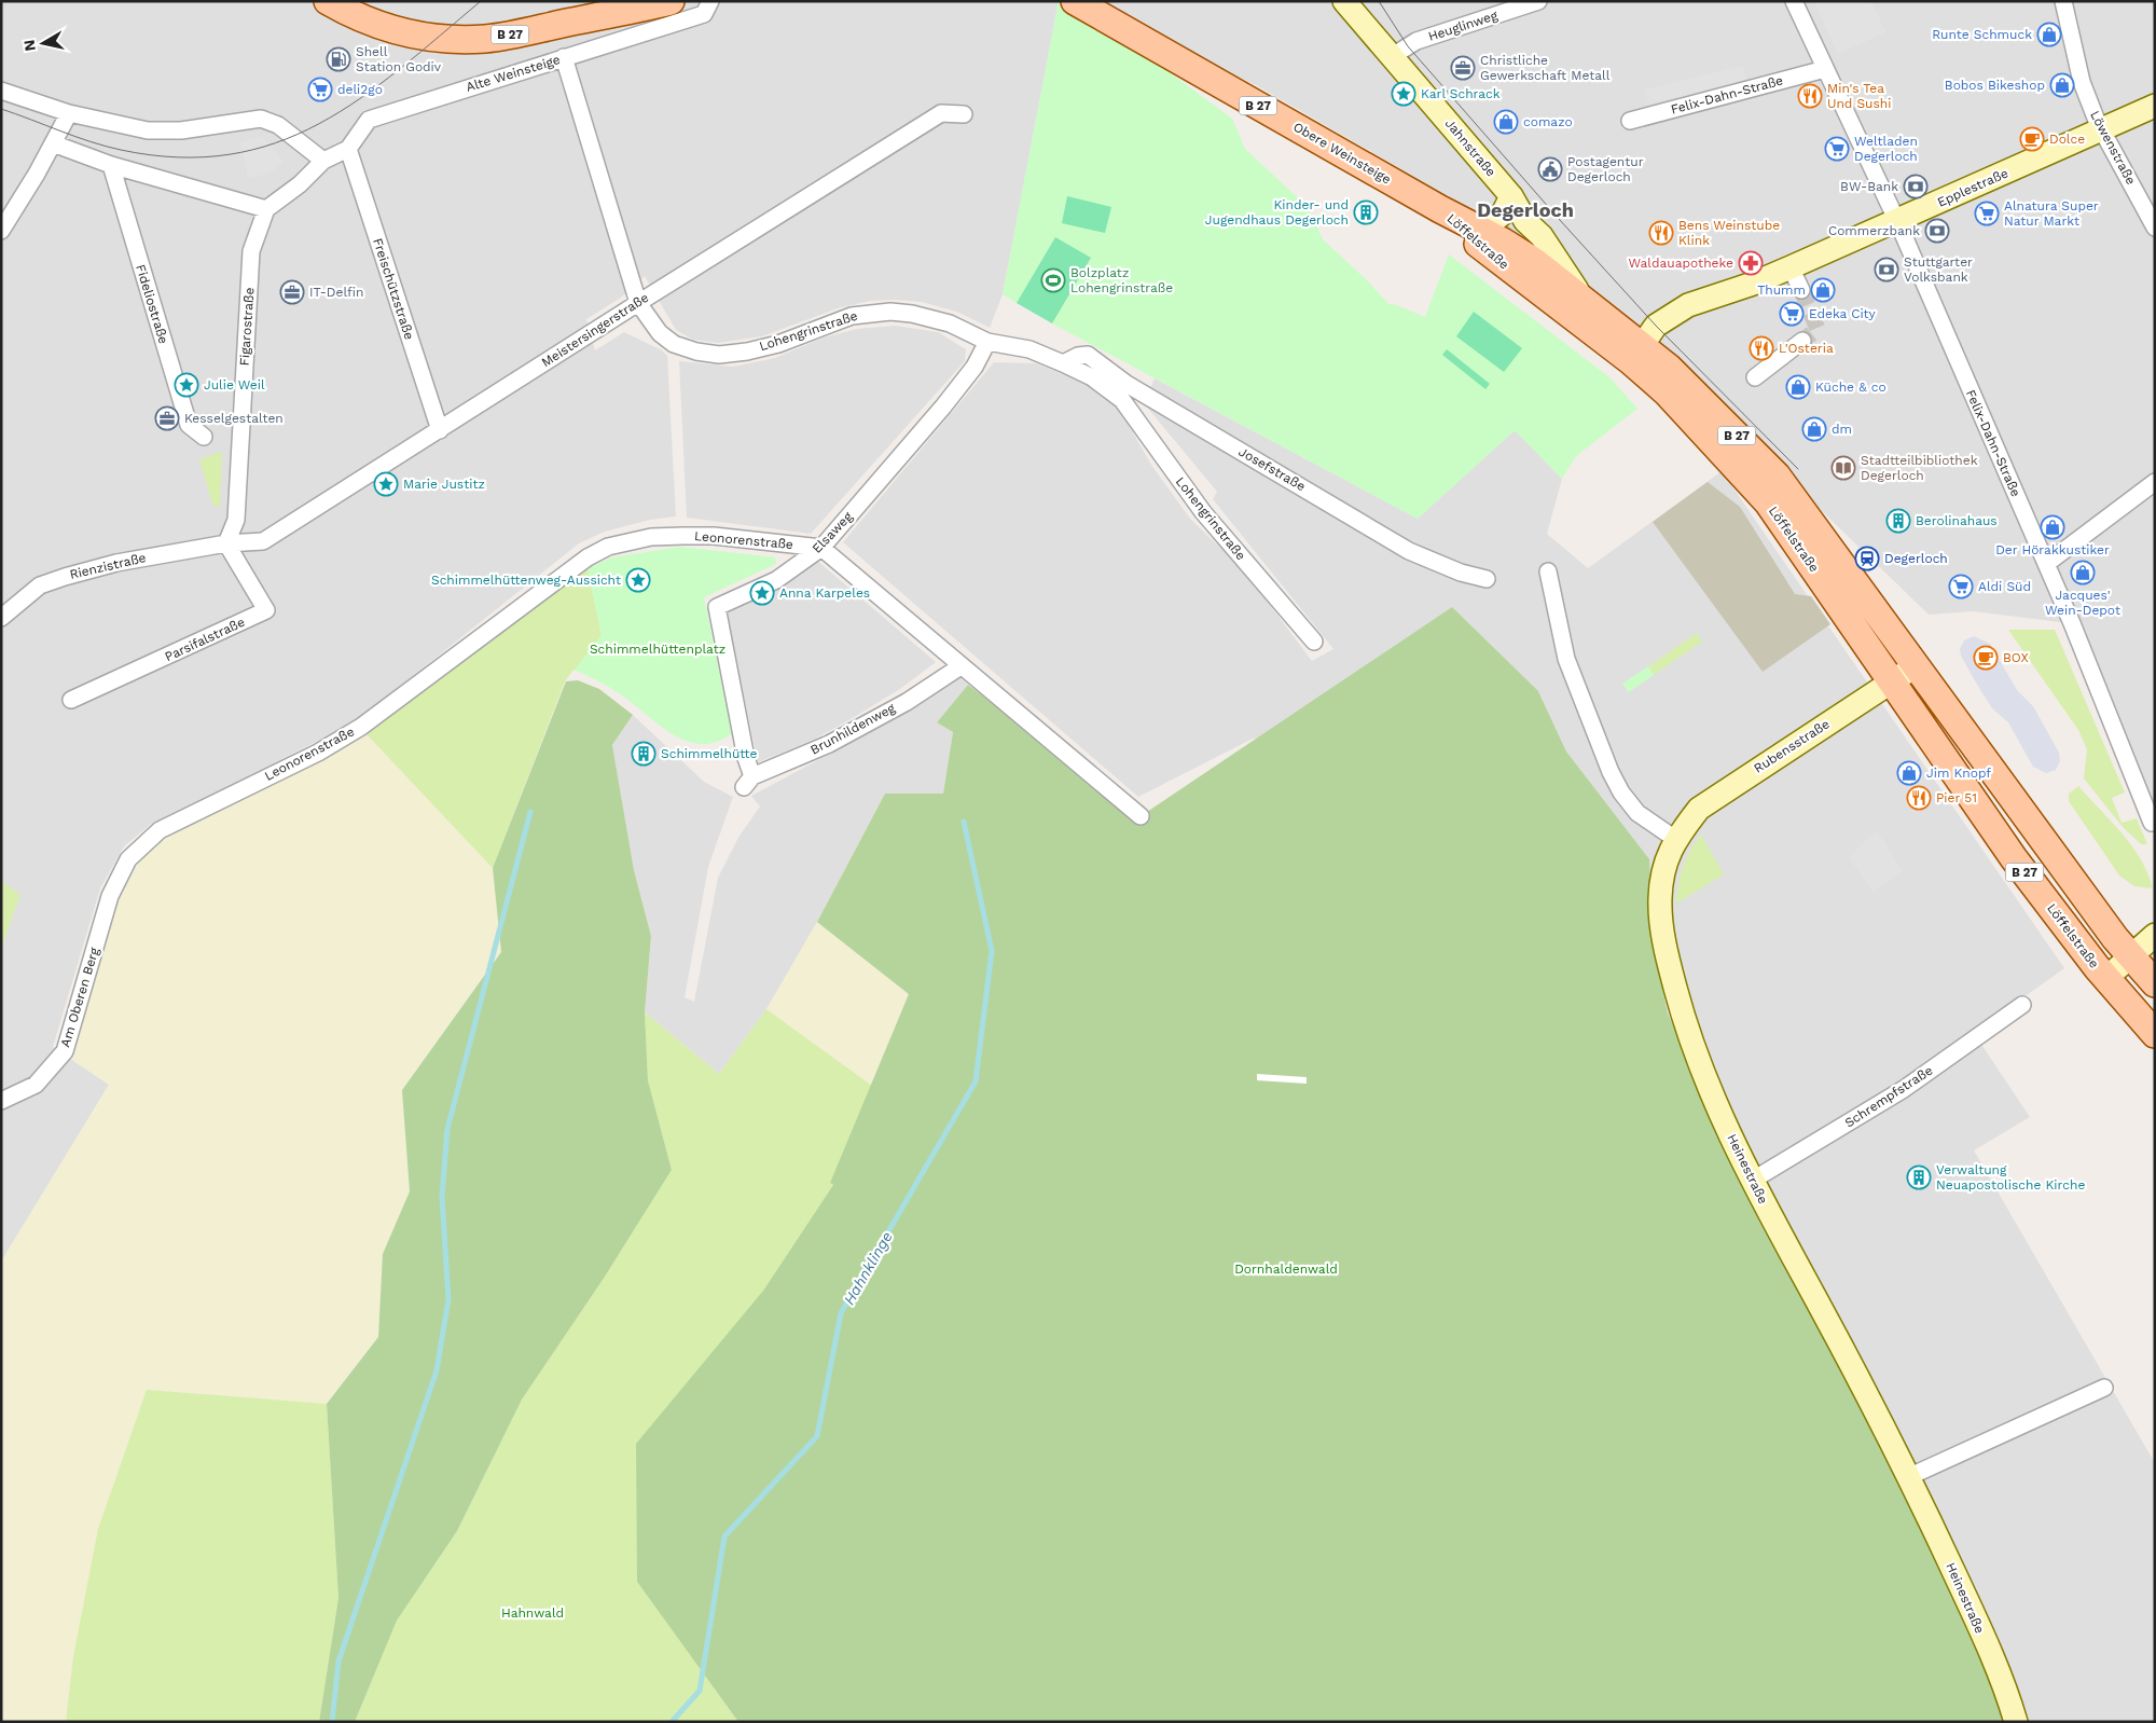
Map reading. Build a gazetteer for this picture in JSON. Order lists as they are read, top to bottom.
{
  "streets": {
    "main road": ["B 27", "Obere Weinsteige", "Löffelstraße"],
    "street": [
      "Heuglinweg",
      "Alte Weinsteige",
      "Felix-Dahn-Straße",
      "Jahnstraße",
      "Löwenstraße",
      "Epplestraße",
      "Freischützstraße",
      "Fideliostraße",
      "Figarostraße",
      "Meistersingerstraße",
      "Lohengrinstraße",
      "Josefstraße",
      "Elsaweg",
      "Leonorenstraße",
      "Rienzistraße",
      "Parsifalstraße",
      "Brunhildenweg",
      "Rubensstraße",
      "Am Oberen Berg",
      "Schrempfstraße",
      "Heinestraße"
    ]
  },
  "crossings": [
    ["Heuglinweg", "Jahnstraße"],
    ["Alte Weinsteige", "Freischützstraße"],
    ["Alte Weinsteige", "Figarostraße"],
    ["Alte Weinsteige", "Lohengrinstraße"],
    ["Felix-Dahn-Straße", "Epplestraße"],
    ["Jahnstraße", "Löffelstraße"],
    ["Löwenstraße", "Epplestraße"],
    ["Obere Weinsteige", "Löffelstraße"],
    ["Epplestraße", "Löffelstraße"],
    ["Löffelstraße", "Rubensstraße"],
    ["Freischützstraße", "Meistersingerstraße"],
    ["Figarostraße", "Meistersingerstraße"],
    ["Figarostraße", "Rienzistraße"],
    ["Figarostraße", "Parsifalstraße"],
    ["Meistersingerstraße", "Lohengrinstraße"],
    ["Meistersingerstraße", "Rienzistraße"],
    ["Meistersingerstraße", "Parsifalstraße"],
    ["Lohengrinstraße", "Josefstraße"],
    ["Lohengrinstraße", "Elsaweg"],
    ["Elsaweg", "Leonorenstraße"],
    ["Elsaweg", "Brunhildenweg"],
    ["Leonorenstraße", "Am Oberen Berg"],
    ["Rienzistraße", "Parsifalstraße"],
    ["Rubensstraße", "Heinestraße"],
    ["Schrempfstraße", "Heinestraße"]
  ],
  "districts": ["Degerloch"],
  "water": ["Hahnklinge"],
  "parks": ["Schimmelhüttenplatz", "Dornhaldenwald", "Hahnwald"],
  "places": {
    "shop": [
      "Runte Schmuck",
      "Bobos Bikeshop",
      "comazo",
      "Thumm",
      "Küche & co",
      "dm",
      "Der Hörakkustiker",
      "Jacques' Wein-Depot",
      "Jim Knopf"
    ],
    "fuel station": ["Shell Station Godiv"],
    "office": ["Christliche Gewerkschaft Metall", "IT-Delfin", "Kesselgestalten"],
    "supermarket": [
      "deli2go",
      "Weltladen Degerloch",
      "Alnatura Super Natur Markt",
      "Edeka City",
      "Aldi Süd"
    ],
    "place": [
      "Karl Schrack",
      "Julie Weil",
      "Marie Justitz",
      "Schimmelhüttenweg-Aussicht",
      "Anna Karpeles"
    ],
    "restaurant": [
      "Min's Tea Und Sushi",
      "Bens Weinstube Klink",
      "L'Osteria",
      "Pier 51"
    ],
    "cafe": ["Dolce", "BOX"],
    "public building": ["Postagentur Degerloch"],
    "bank": ["BW-Bank", "Commerzbank", "Stuttgarter Volksbank"],
    "building": [
      "Kinder- und Jugendhaus Degerloch",
      "Berolinahaus",
      "Schimmelhütte",
      "Verwaltung Neuapostolische Kirche"
    ],
    "pharmacy": ["Waldauapotheke"],
    "sports": ["Bolzplatz Lohengrinstraße"],
    "library": ["Stadtteilbibliothek Degerloch"],
    "station": ["Degerloch"]
  },
  "north": "left"
}
